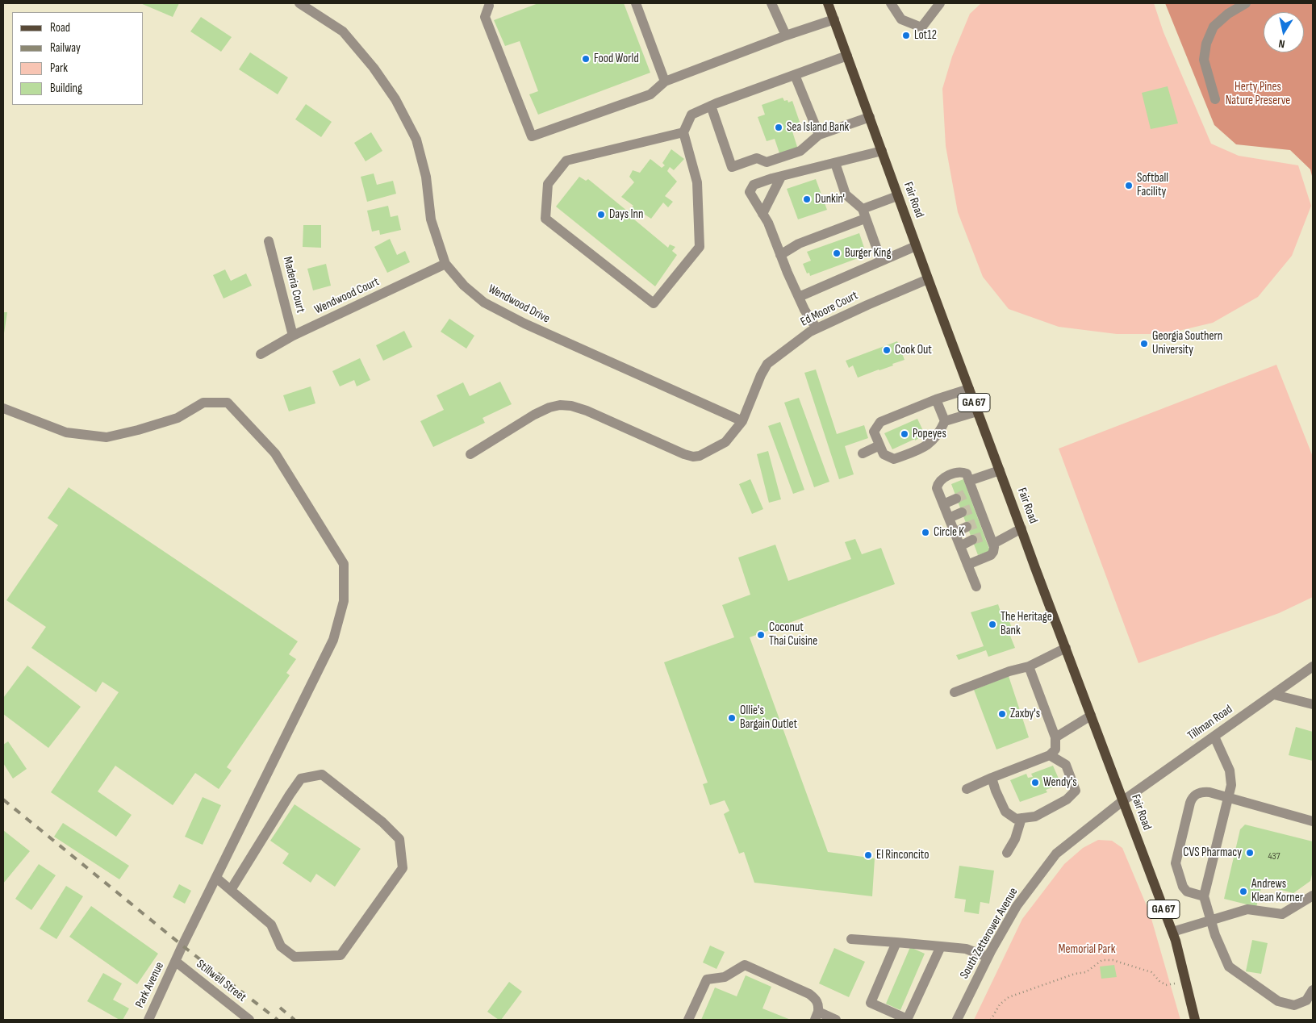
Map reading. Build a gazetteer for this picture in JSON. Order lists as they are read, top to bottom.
{
  "streets": {
    "main road": ["Fair Road", "GA 67"],
    "street": [
      "Maderia Court",
      "Wendwood Court",
      "Wendwood Drive",
      "Ed Moore Court",
      "Tillman Road",
      "South Zetterower Avenue",
      "Stillwell Street",
      "Park Avenue"
    ]
  },
  "crossings": [
    ["Fair Road", "Ed Moore Court"],
    ["Fair Road", "Tillman Road"],
    ["Fair Road", "South Zetterower Avenue"],
    ["Maderia Court", "Wendwood Court"],
    ["Wendwood Court", "Wendwood Drive"],
    ["Wendwood Drive", "Ed Moore Court"],
    ["Tillman Road", "South Zetterower Avenue"],
    ["Stillwell Street", "Park Avenue"]
  ],
  "parks": ["Herty Pines Nature Preserve", "Memorial Park"],
  "places": [
    "Lot12",
    "Food World",
    "Sea Island Bank",
    "Softball Facility",
    "Dunkin'",
    "Days Inn",
    "Burger King",
    "Georgia Southern University",
    "Cook Out",
    "Popeyes",
    "Circle K",
    "The Heritage Bank",
    "Coconut Thai Cuisine",
    "Zaxby's",
    "Ollie's Bargain Outlet",
    "Wendy's",
    "CVS Pharmacy",
    "El Rinconcito",
    "Andrews Klean Korner"
  ],
  "house_numbers": ["437"],
  "legend": [
    "Road",
    "Railway",
    "Park",
    "Building"
  ],
  "north": "bottom"
}
